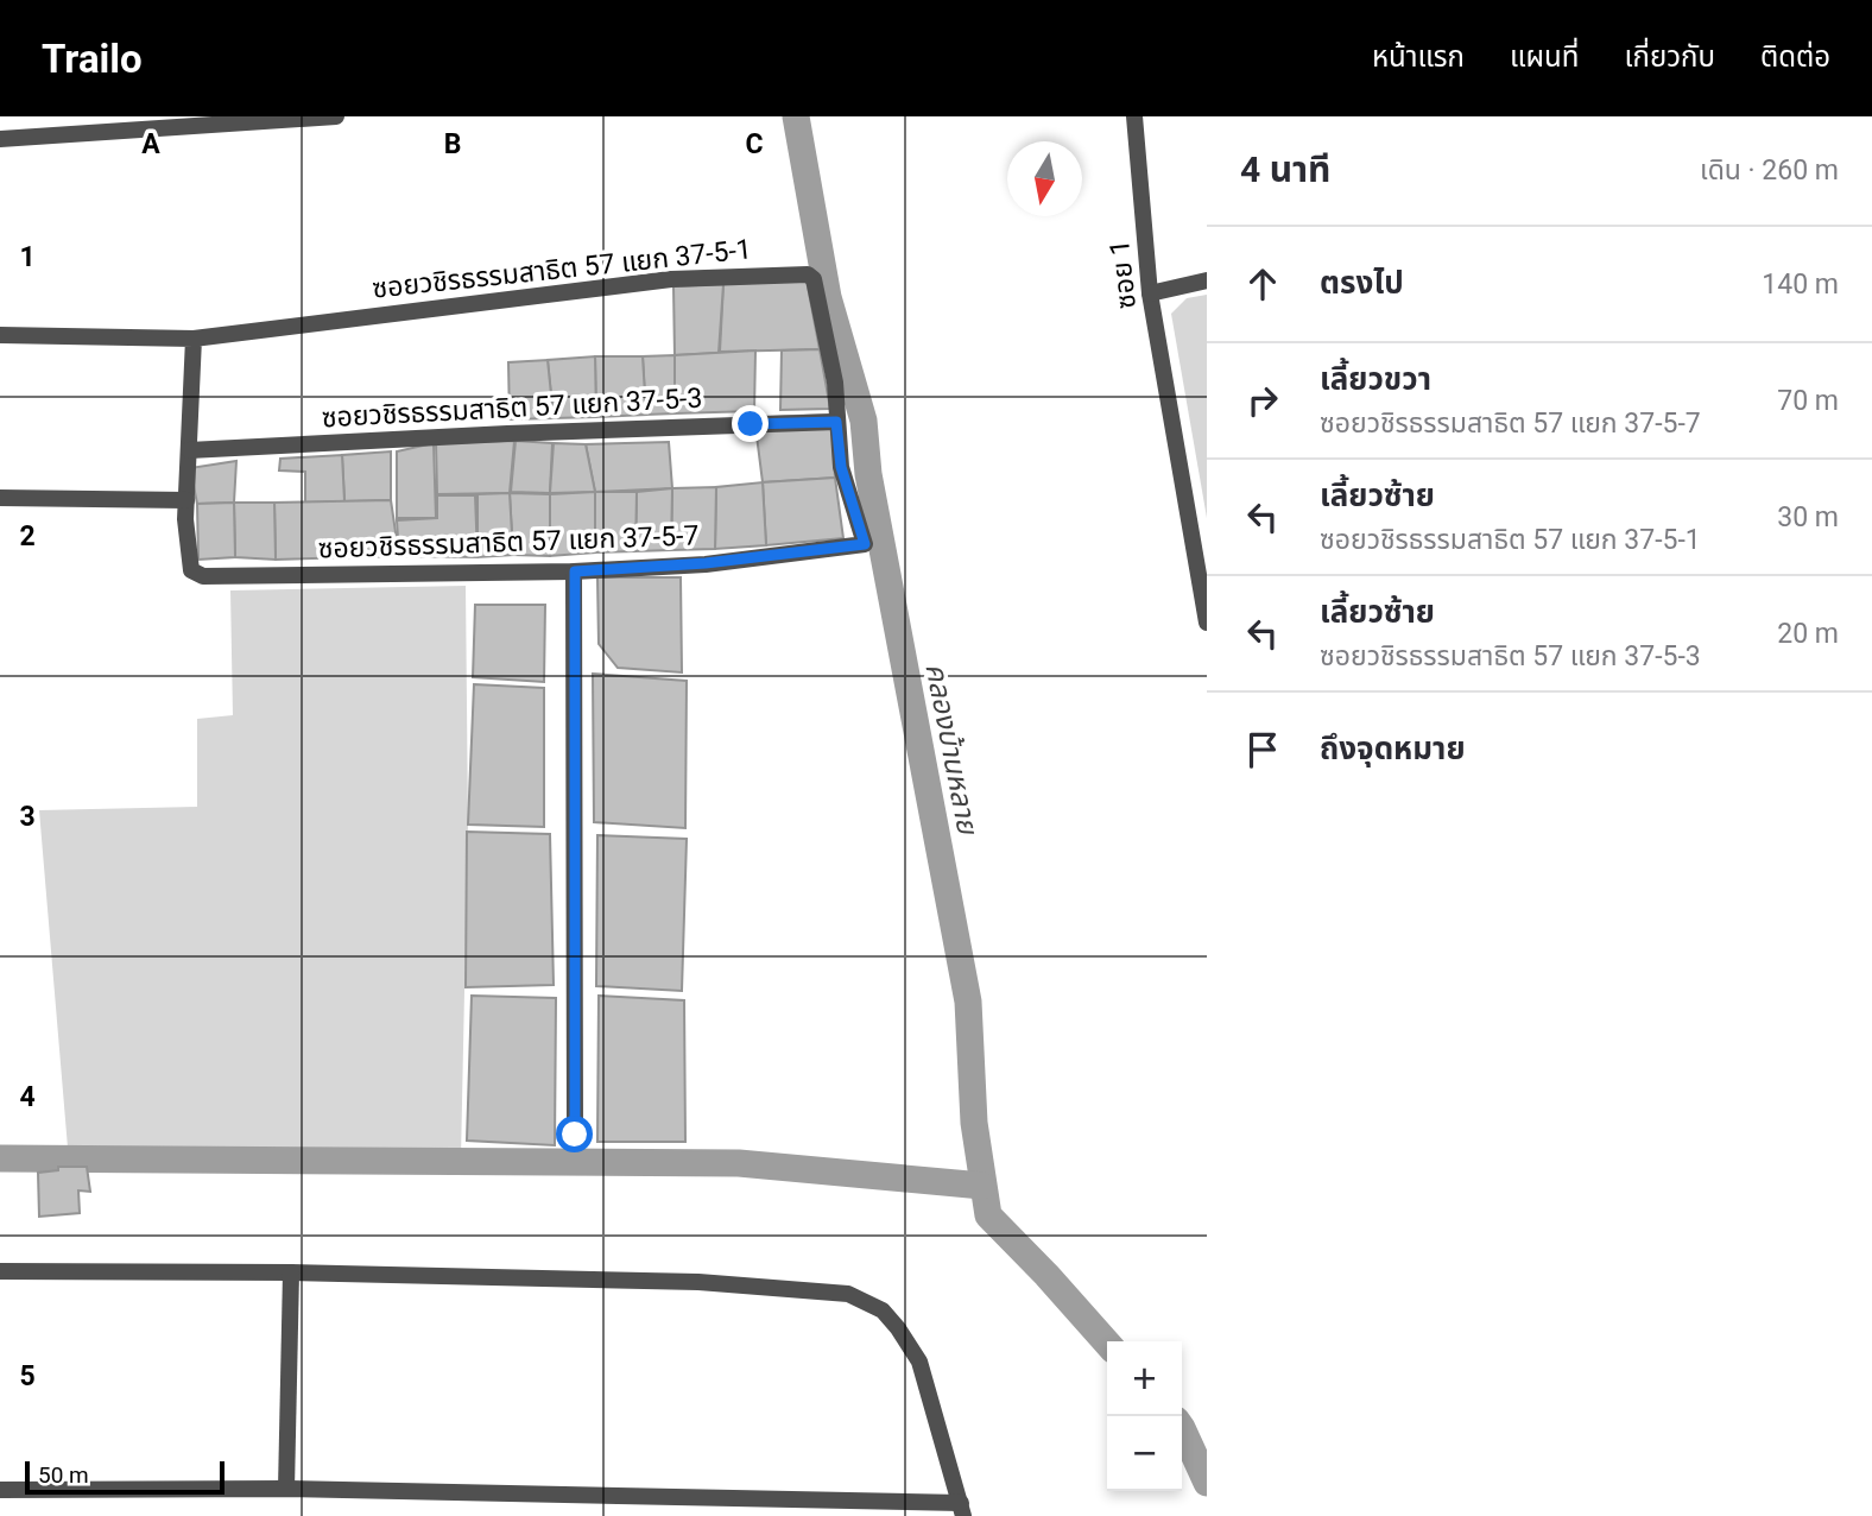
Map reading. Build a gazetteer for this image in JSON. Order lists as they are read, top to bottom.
{
  "streets": {
    "street": [
      "ซอยวชิรธรรมสาธิต 57 แยก 37-5-1",
      "ซอย 1",
      "ซอยวชิรธรรมสาธิต 57 แยก 37-5-3",
      "ซอยวชิรธรรมสาธิต 57 แยก 37-5-7"
    ]
  },
  "crossings": [
    ["ซอยวชิรธรรมสาธิต 57 แยก 37-5-1", "ซอยวชิรธรรมสาธิต 57 แยก 37-5-3"],
    ["ซอยวชิรธรรมสาธิต 57 แยก 37-5-1", "ซอยวชิรธรรมสาธิต 57 แยก 37-5-7"]
  ],
  "water": ["คลองบ้านหลาย"],
  "scale_bar": "50 m",
  "north": "bottom",
  "page": {
    "header": "Trailo",
    "nav": [
      "หน้าแรก",
      "แผนที่",
      "เกี่ยวกับ",
      "ติดต่อ"
    ],
    "heading": ["4 นาที", "เดิน · 260 m"],
    "list": [
      ["ตรงไป", "140 m"],
      ["เลี้ยวขวา", "ซอยวชิรธรรมสาธิต 57 แยก 37-5-7", "70 m"],
      ["เลี้ยวซ้าย", "ซอยวชิรธรรมสาธิต 57 แยก 37-5-1", "30 m"],
      ["เลี้ยวซ้าย", "ซอยวชิรธรรมสาธิต 57 แยก 37-5-3", "20 m"],
      "ถึงจุดหมาย"
    ],
    "map_buttons": ["+", "−"],
    "scale": "50 m"
  },
  "grid": {
    "columns": ["A", "B", "C"],
    "rows": [
      "1",
      "2",
      "3",
      "4",
      "5"
    ]
  }
}
